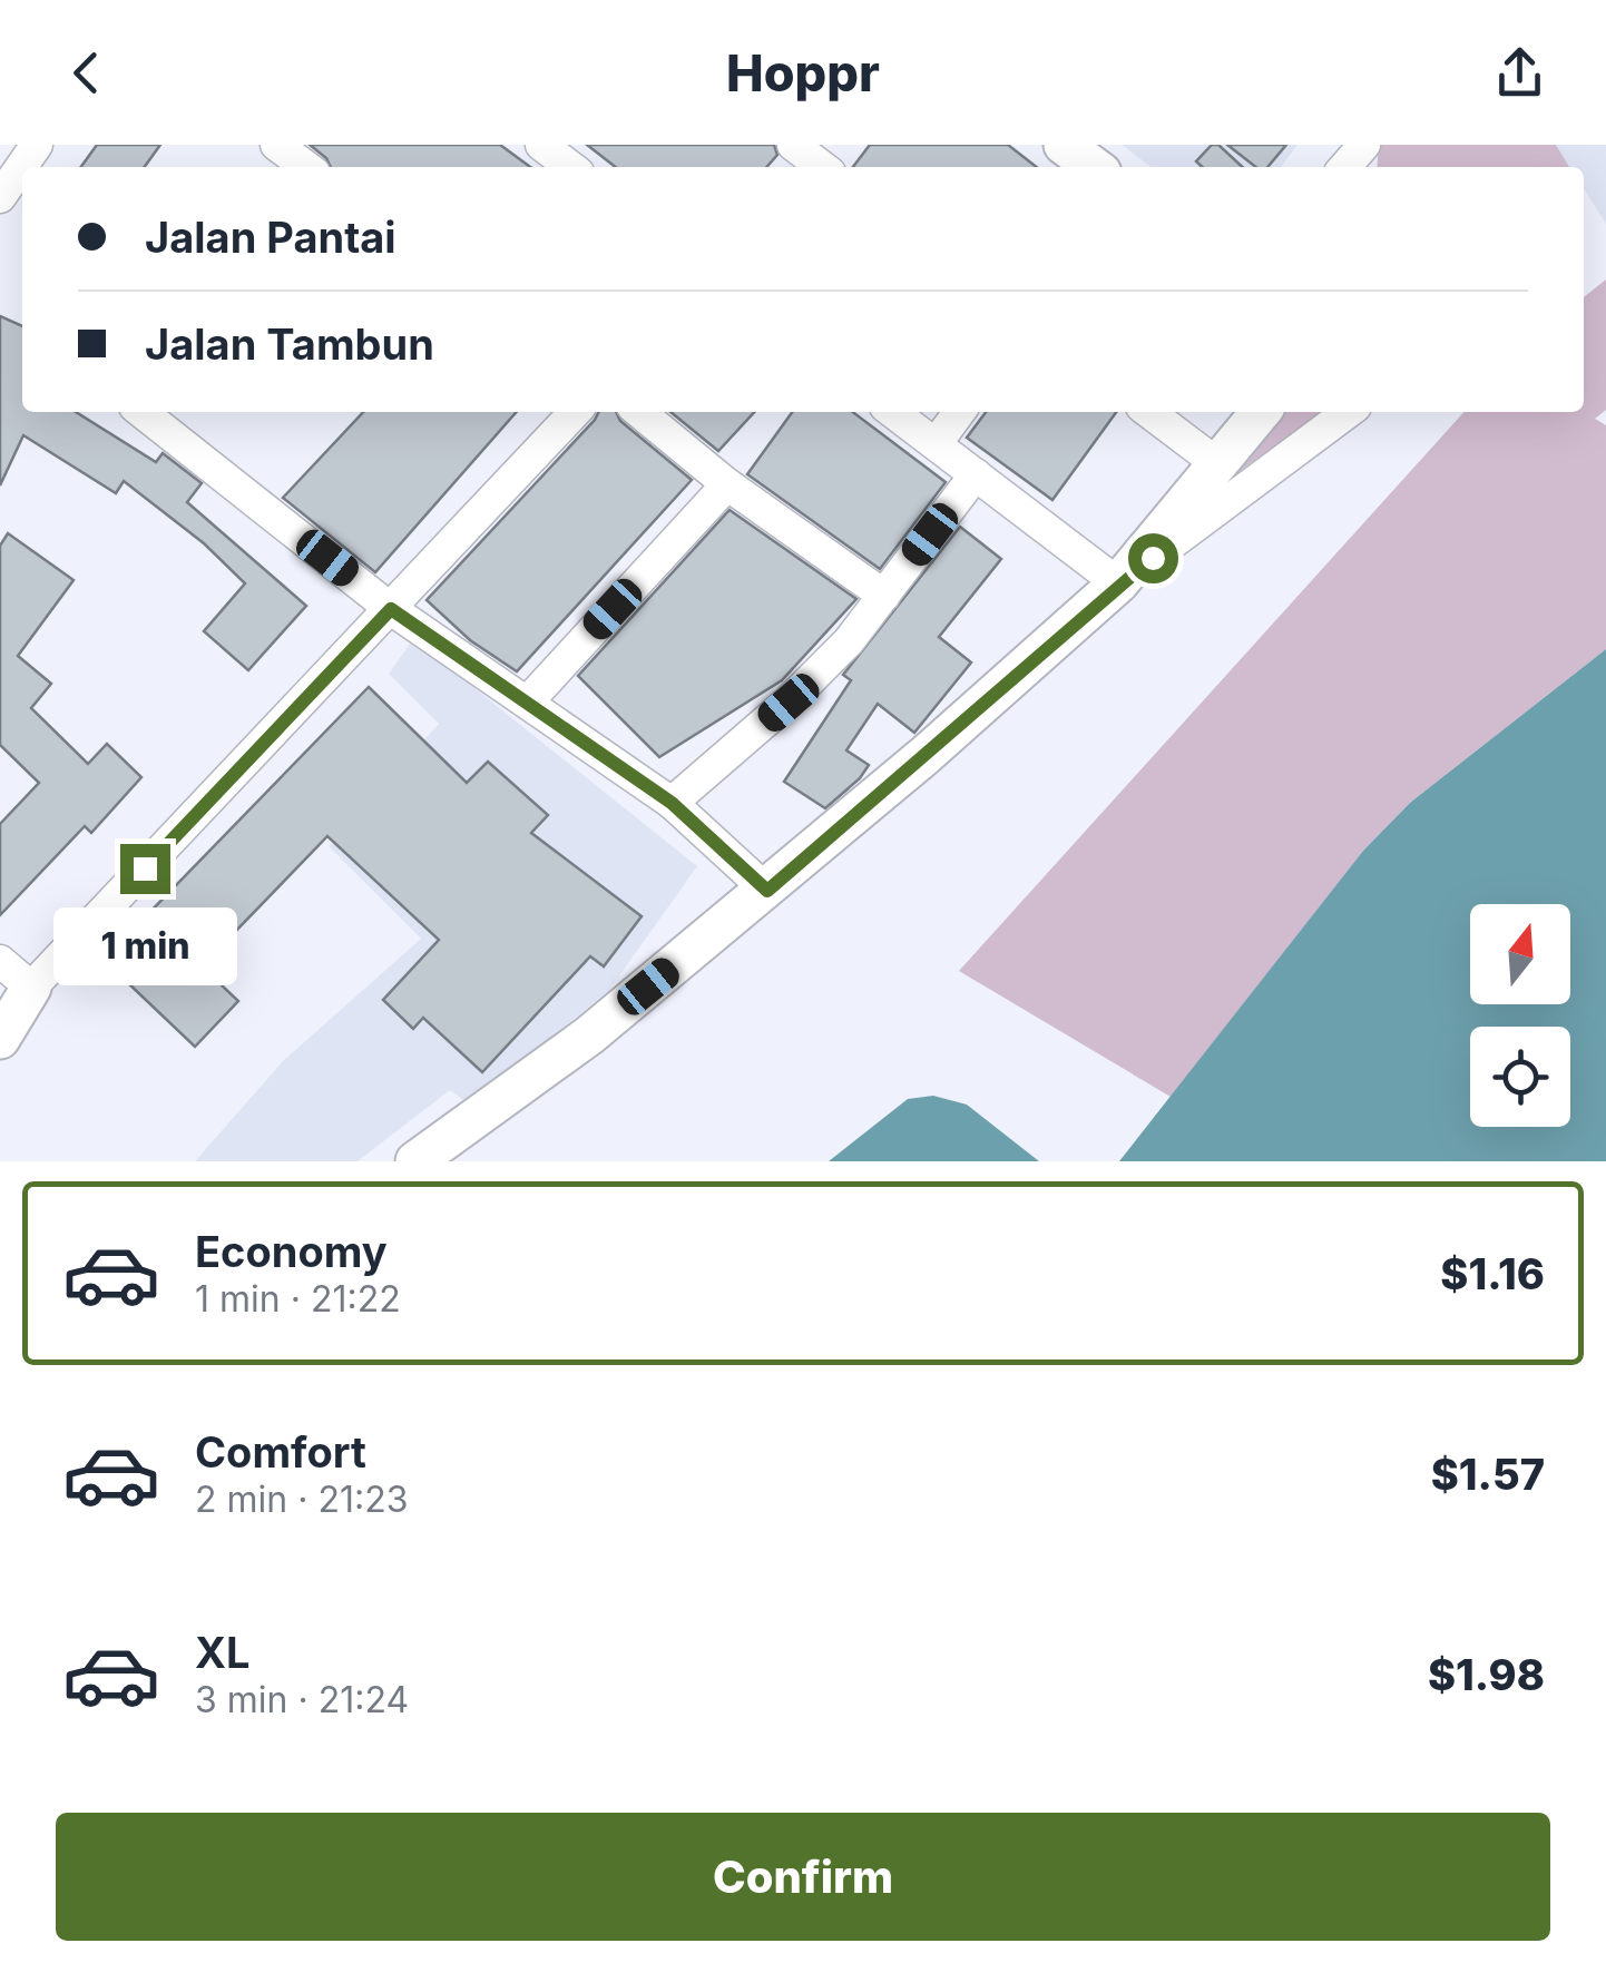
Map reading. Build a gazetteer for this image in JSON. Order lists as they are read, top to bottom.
{
  "north": "top",
  "page": {
    "header": "Hoppr",
    "banner": ["Jalan Pantai", "Jalan Tambun"],
    "bubble": "1 min",
    "list": [
      {
        "name": "Economy",
        "note": "1 min · 21:22",
        "value": "$1.16"
      },
      {
        "name": "Comfort",
        "note": "2 min · 21:23",
        "value": "$1.57"
      },
      {
        "name": "XL",
        "note": "3 min · 21:24",
        "value": "$1.98"
      }
    ],
    "buttons": "Confirm"
  }
}
